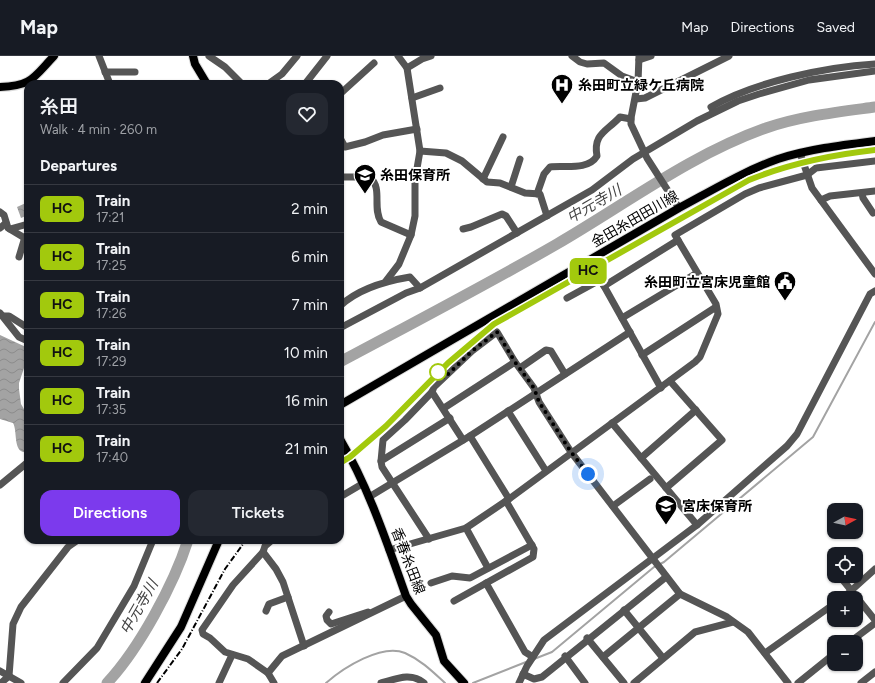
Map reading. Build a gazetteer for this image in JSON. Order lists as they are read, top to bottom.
{
  "streets": {
    "main road": ["金田糸田田川線", "香春糸田線"]
  },
  "water": ["中元寺川"],
  "places": {
    "hospital": ["糸田町立緑ケ丘病院"],
    "school or university": ["糸田保育所", "宮床保育所"],
    "public building": ["糸田町立宮床児童館"]
  },
  "north": "right",
  "page": {
    "header": "Map",
    "nav": ["Map", "Directions", "Saved"],
    "on_map": "HC",
    "heading": [
      ["糸田", "Walk · 4 min · 260 m"],
      "Departures"
    ],
    "list": [
      {
        "mark": "HC",
        "name": "Train",
        "note": "17:21",
        "value": "2 min"
      },
      {
        "mark": "HC",
        "name": "Train",
        "note": "17:25",
        "value": "6 min"
      },
      {
        "mark": "HC",
        "name": "Train",
        "note": "17:26",
        "value": "7 min"
      },
      {
        "mark": "HC",
        "name": "Train",
        "note": "17:29",
        "value": "10 min"
      },
      {
        "mark": "HC",
        "name": "Train",
        "note": "17:35",
        "value": "16 min"
      },
      {
        "mark": "HC",
        "name": "Train",
        "note": "17:40",
        "value": "21 min"
      }
    ],
    "buttons": ["Directions", "Tickets"],
    "map_buttons": ["+", "−"]
  }
}
